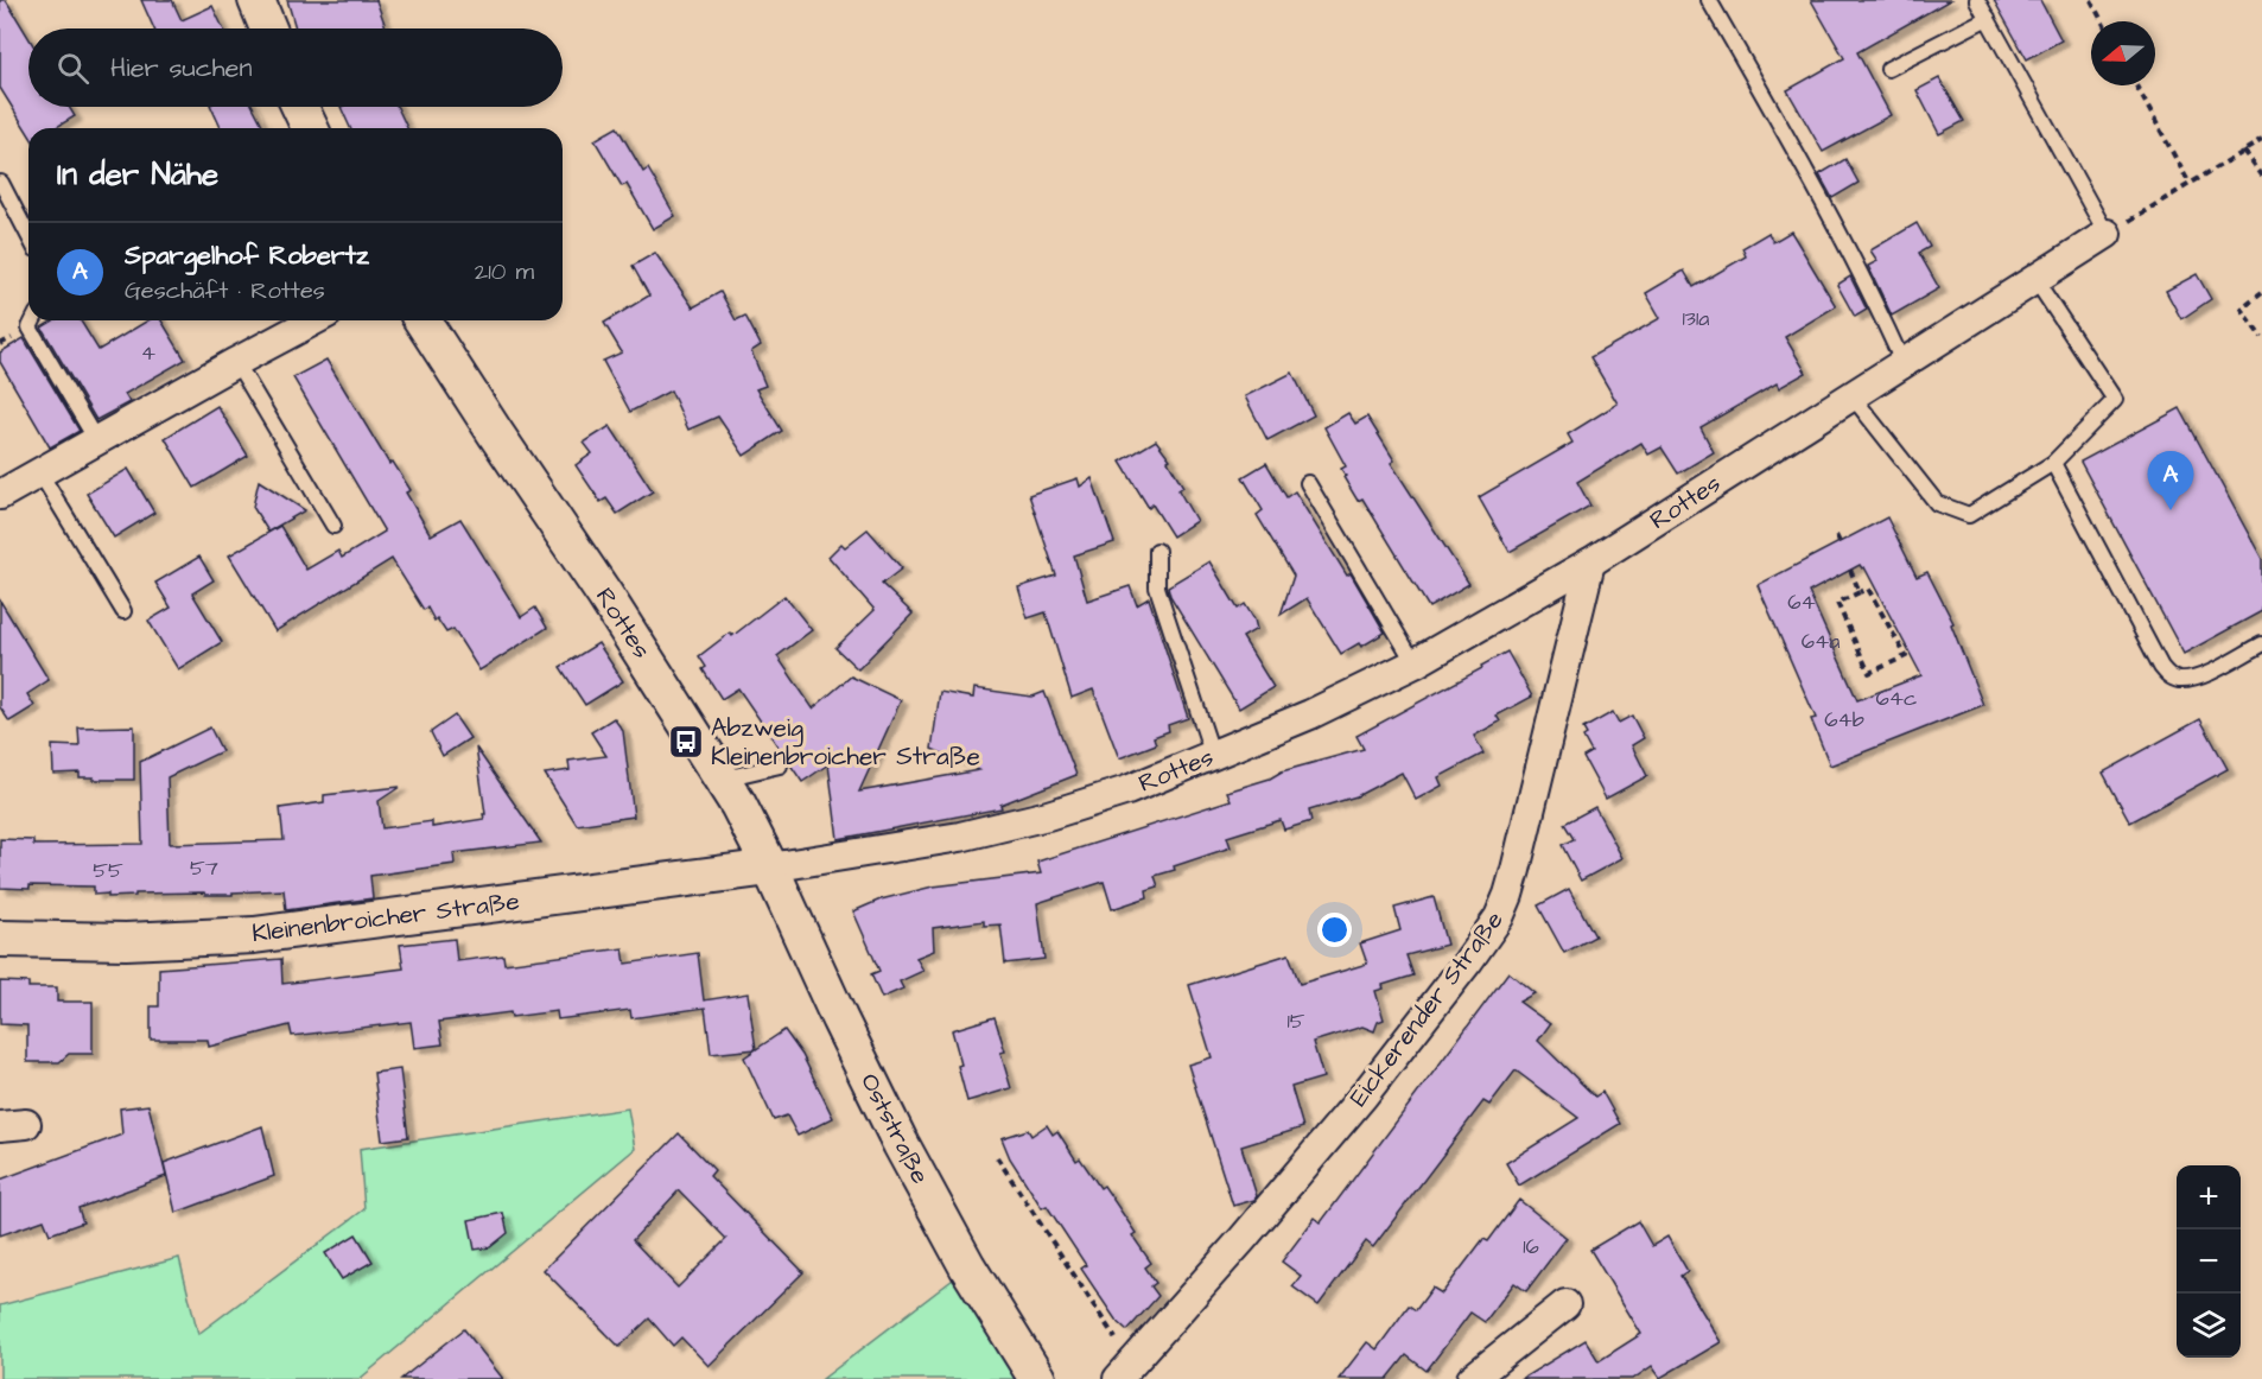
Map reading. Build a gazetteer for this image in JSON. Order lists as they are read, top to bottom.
{
  "streets": {
    "street": [
      "Rottes",
      "Kleinenbroicher Straße",
      "Eickerender Straße",
      "Oststraße"
    ]
  },
  "crossings": [
    ["Rottes", "Kleinenbroicher Straße"],
    ["Rottes", "Eickerender Straße"],
    ["Rottes", "Oststraße"],
    ["Kleinenbroicher Straße", "Oststraße"]
  ],
  "places": {
    "bus stop": ["Abzweig Kleinenbroicher Straße"]
  },
  "house_numbers": [
    "131a",
    "4",
    "64",
    "64a",
    "64c",
    "64b",
    "57",
    "55",
    "15",
    "16"
  ],
  "north": "left",
  "page": {
    "search": "Hier suchen",
    "heading": "In der Nähe",
    "list": [
      {
        "mark": "A",
        "name": "Spargelhof Robertz",
        "note": "Geschäft · Rottes",
        "value": "210 m"
      }
    ],
    "pins": "A",
    "map_buttons": ["+", "−"]
  }
}
